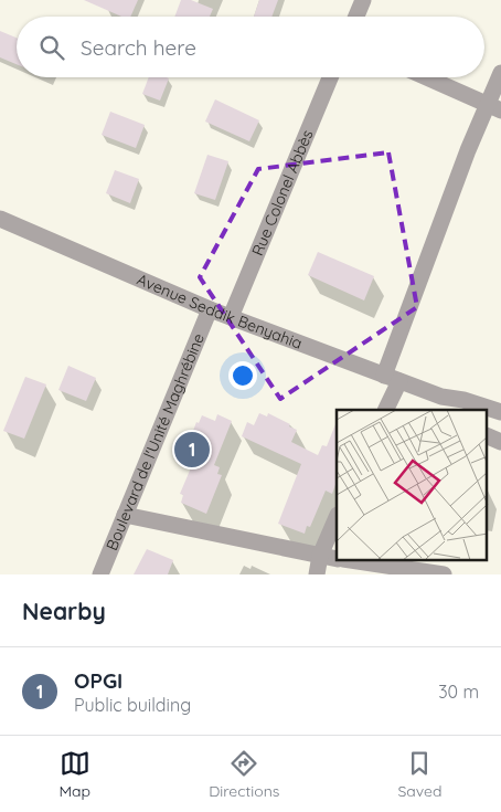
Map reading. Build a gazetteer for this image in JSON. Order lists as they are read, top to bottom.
{
  "streets": {
    "street": ["Rue Colonel Abbès", "Avenue Seddik Benyahia", "Boulevard de l'Unité Maghrébine"]
  },
  "crossings": [
    ["Rue Colonel Abbès", "Avenue Seddik Benyahia"],
    ["Avenue Seddik Benyahia", "Boulevard de l'Unité Maghrébine"]
  ],
  "page": {
    "search": "Search here",
    "pins": "1",
    "heading": "Nearby",
    "list": [
      {
        "mark": "1",
        "name": "OPGI",
        "note": "Public building",
        "value": "30 m"
      }
    ],
    "nav": ["Map", "Directions", "Saved"]
  }
}
